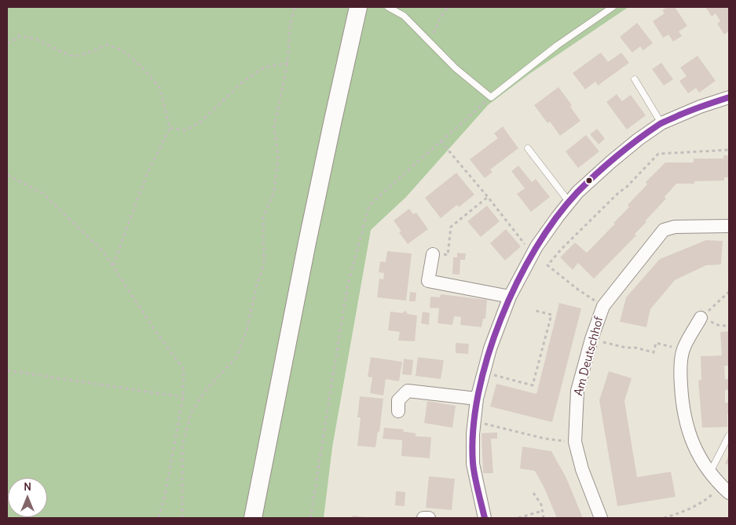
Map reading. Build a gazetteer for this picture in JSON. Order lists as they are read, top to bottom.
{
  "streets": {
    "street": ["Am Deutschhof"]
  },
  "north": "top"
}
